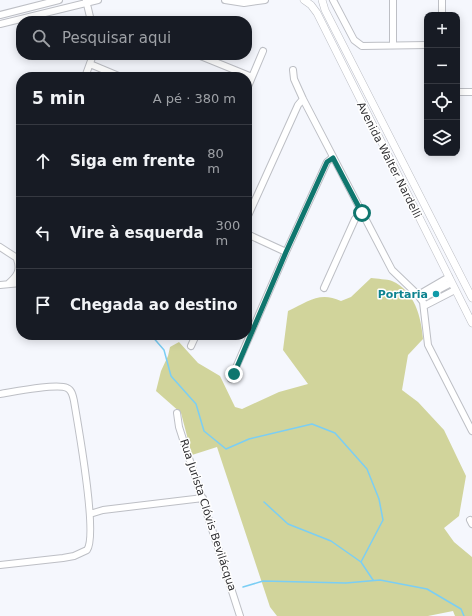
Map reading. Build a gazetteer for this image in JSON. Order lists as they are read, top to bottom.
{
  "streets": {
    "street": ["Avenida Walter Nardelli", "Rua Jurista Clóvis Bevilácqua"]
  },
  "places": ["Portaria"],
  "page": {
    "map_buttons": ["+", "−"],
    "search": "Pesquisar aqui",
    "heading": ["5 min", "A pé · 380 m"],
    "list": [
      ["Siga em frente", "80 m"],
      ["Vire à esquerda", "300 m"],
      "Chegada ao destino"
    ]
  }
}
